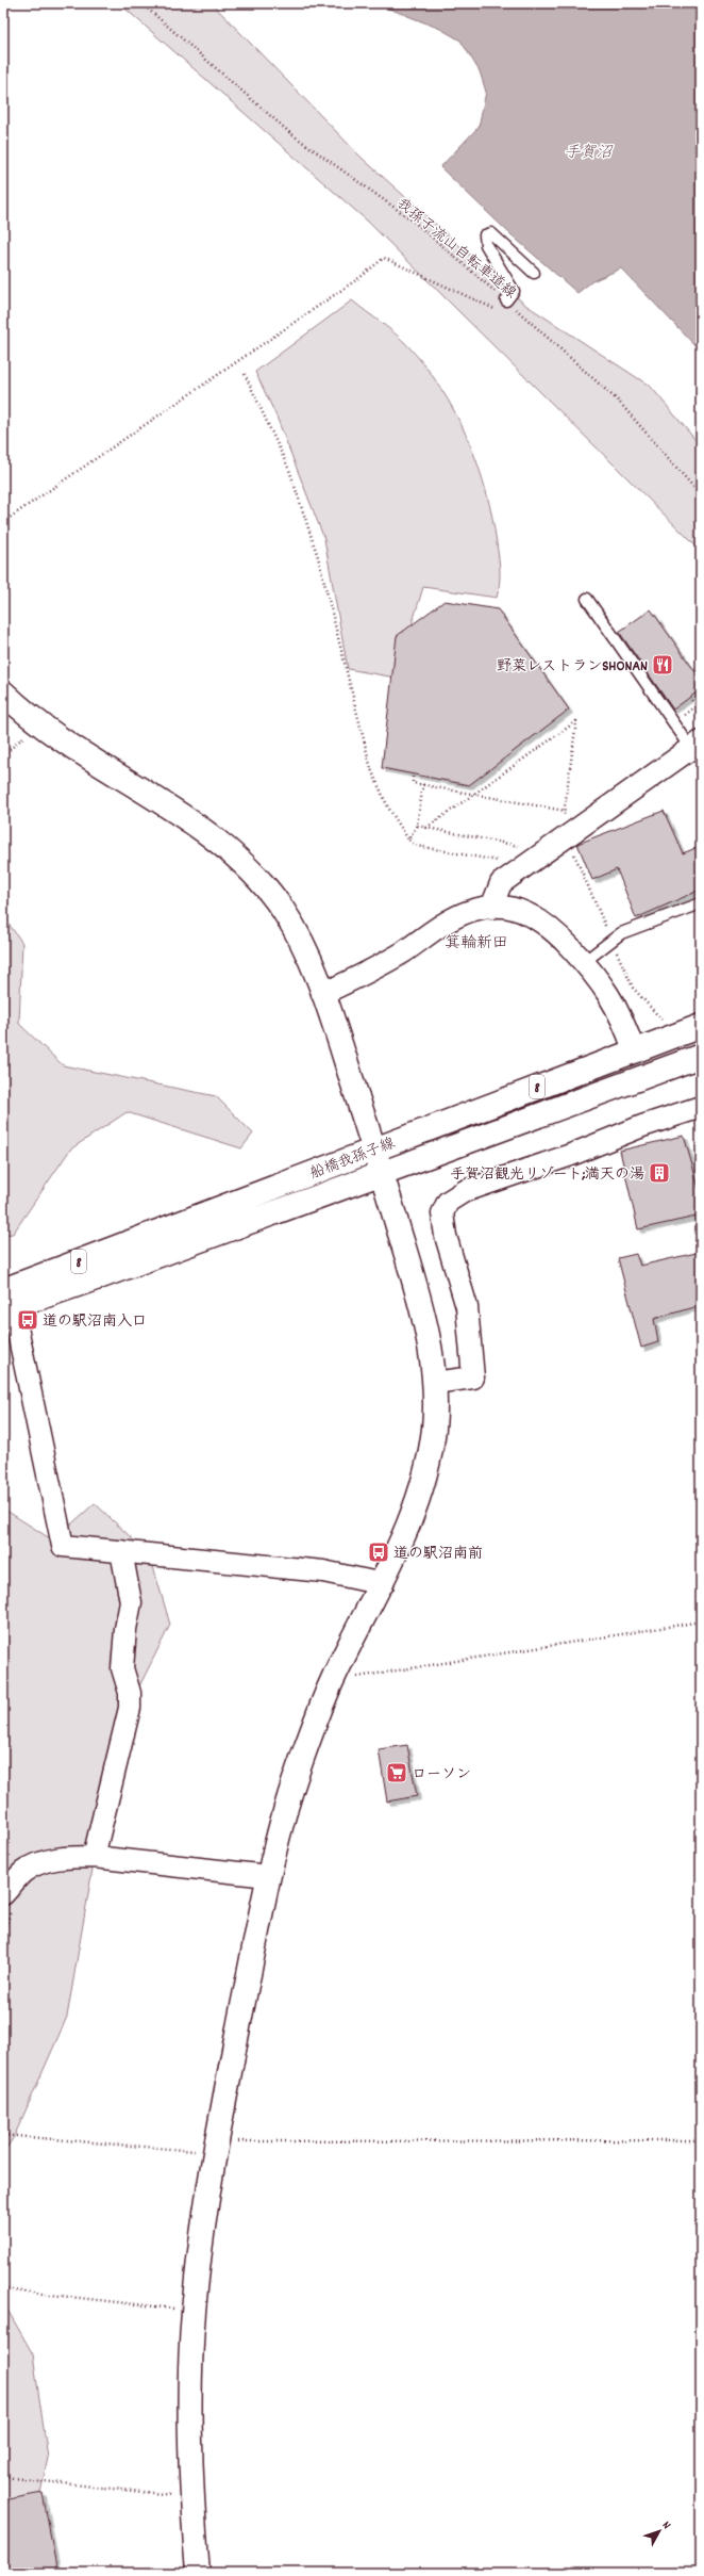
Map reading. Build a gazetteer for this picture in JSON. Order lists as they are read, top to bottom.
{
  "streets": {
    "street": ["8", "船橋我孫子線"],
    "path": ["我孫子流山自転車道線"]
  },
  "districts": ["箕輪新田"],
  "water": ["手賀沼"],
  "places": {
    "restaurant": ["野菜レストランSHONAN"],
    "building": ["手賀沼観光リゾート;満天の湯"],
    "bus stop": ["道の駅沼南入口", "道の駅沼南前"],
    "supermarket": ["ローソン"]
  },
  "north": "top right"
}
